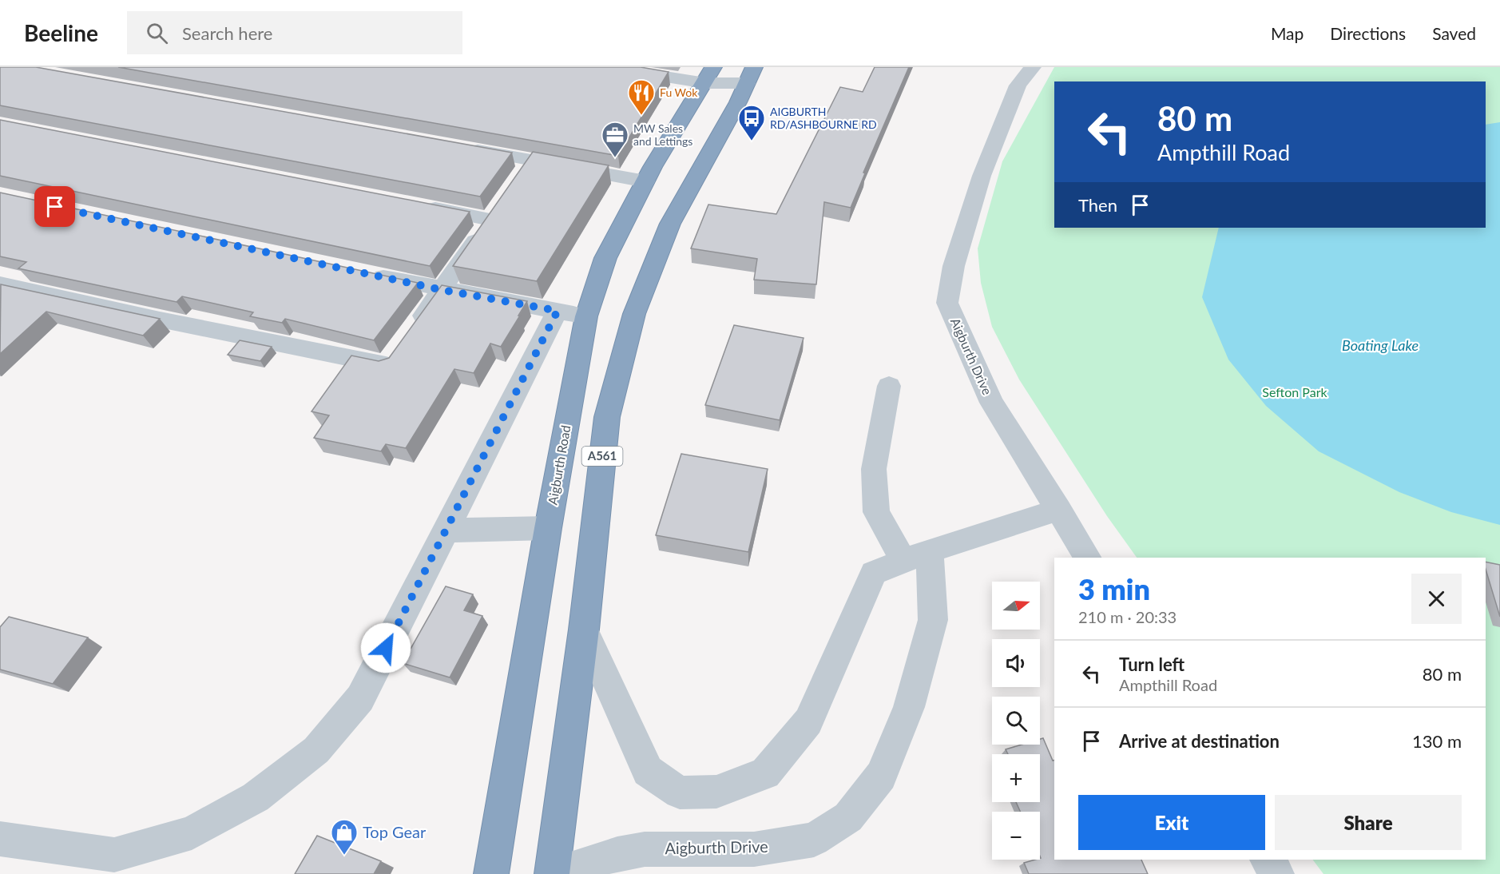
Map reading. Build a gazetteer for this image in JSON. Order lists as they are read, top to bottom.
{
  "streets": {
    "highway": ["A561", "Aigburth Road"],
    "street": ["Aigburth Drive"]
  },
  "crossings": [
    ["Aigburth Drive", "A561"]
  ],
  "water": ["Boating Lake"],
  "parks": ["Sefton Park"],
  "places": {
    "restaurant": ["Fu Wok"],
    "bus stop": ["AIGBURTH RD/ASHBOURNE RD"],
    "office": ["MW Sales and Lettings"],
    "shop": ["Top Gear"]
  },
  "north": "right",
  "page": {
    "header": "Beeline",
    "search": "Search here",
    "nav": ["Map", "Directions", "Saved"],
    "turn": ["80 m", "Ampthill Road"],
    "then": "Then",
    "heading": ["3 min", "210 m · 20:33"],
    "map_buttons": ["+", "−"],
    "list": [
      {
        "name": "Turn left",
        "note": "Ampthill Road",
        "value": "80 m"
      },
      {
        "name": "Arrive at destination",
        "value": "130 m"
      }
    ],
    "buttons": ["Exit", "Share"]
  }
}
